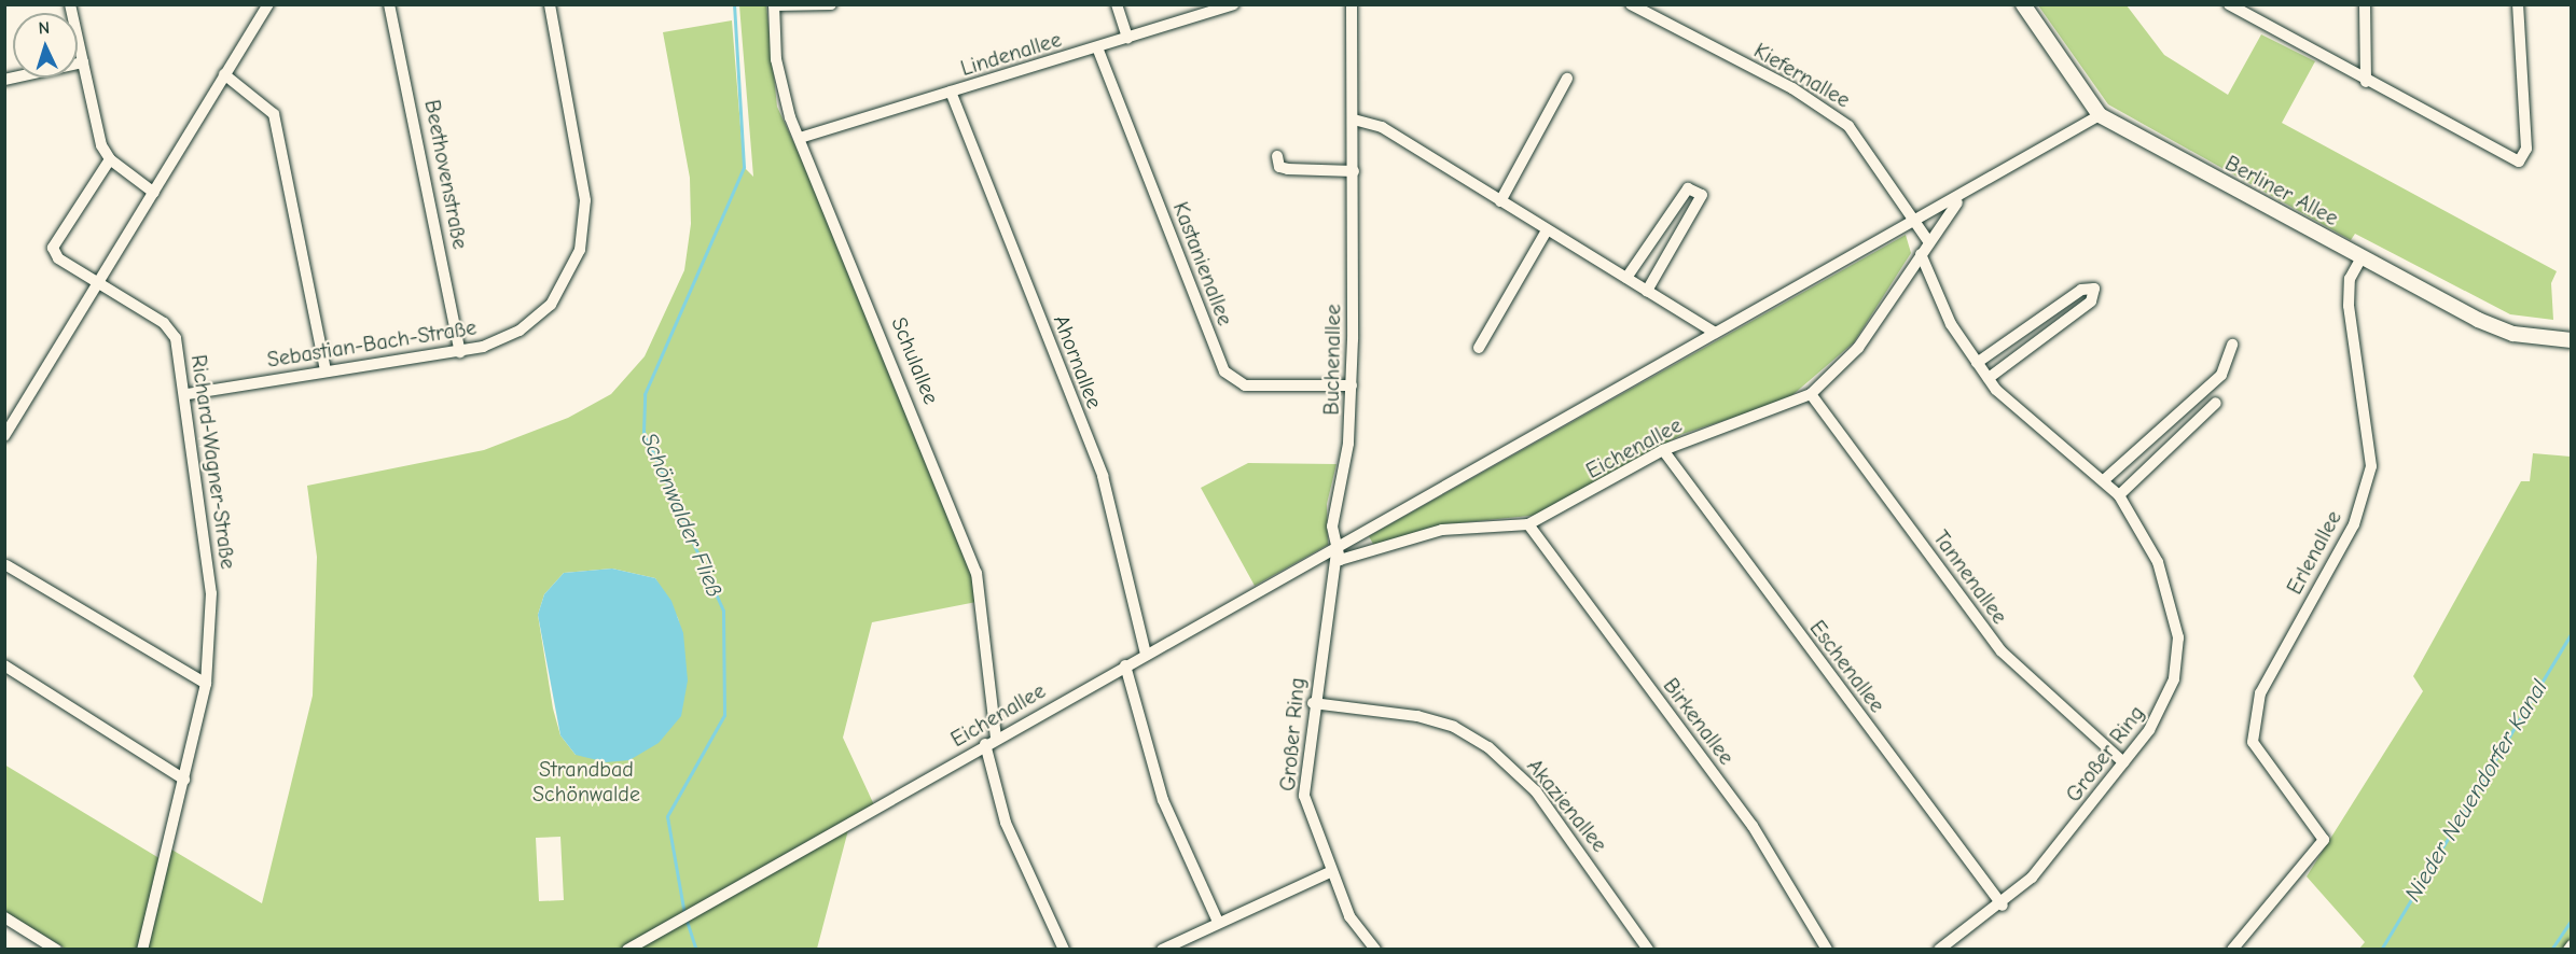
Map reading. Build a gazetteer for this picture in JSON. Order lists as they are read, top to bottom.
{
  "streets": {
    "main road": ["Berliner Allee"],
    "street": [
      "Lindenallee",
      "Kiefernallee",
      "Beethovenstraße",
      "Kastanienallee",
      "Sebastian-Bach-Straße",
      "Buchenallee",
      "Schulallee",
      "Ahornallee",
      "Eichenallee",
      "Richard-Wagner-Straße",
      "Erlenallee",
      "Tannenallee",
      "Eschenallee",
      "Birkenallee",
      "Großer Ring",
      "Akazienallee"
    ]
  },
  "crossings": [
    ["Lindenallee", "Kastanienallee"],
    ["Lindenallee", "Schulallee"],
    ["Lindenallee", "Ahornallee"],
    ["Kiefernallee", "Eichenallee"],
    ["Beethovenstraße", "Sebastian-Bach-Straße"],
    ["Berliner Allee", "Eichenallee"],
    ["Berliner Allee", "Erlenallee"],
    ["Kastanienallee", "Buchenallee"],
    ["Sebastian-Bach-Straße", "Richard-Wagner-Straße"],
    ["Buchenallee", "Eichenallee"],
    ["Buchenallee", "Großer Ring"],
    ["Schulallee", "Eichenallee"],
    ["Ahornallee", "Eichenallee"],
    ["Eichenallee", "Tannenallee"],
    ["Eichenallee", "Eschenallee"],
    ["Eichenallee", "Birkenallee"],
    ["Eichenallee", "Großer Ring"],
    ["Tannenallee", "Großer Ring"],
    ["Eschenallee", "Großer Ring"],
    ["Großer Ring", "Akazienallee"]
  ],
  "water": ["Schönwalder Fließ", "Nieder Neuendorfer Kanal"],
  "parks": ["Strandbad Schönwalde"],
  "north": "top"
}
